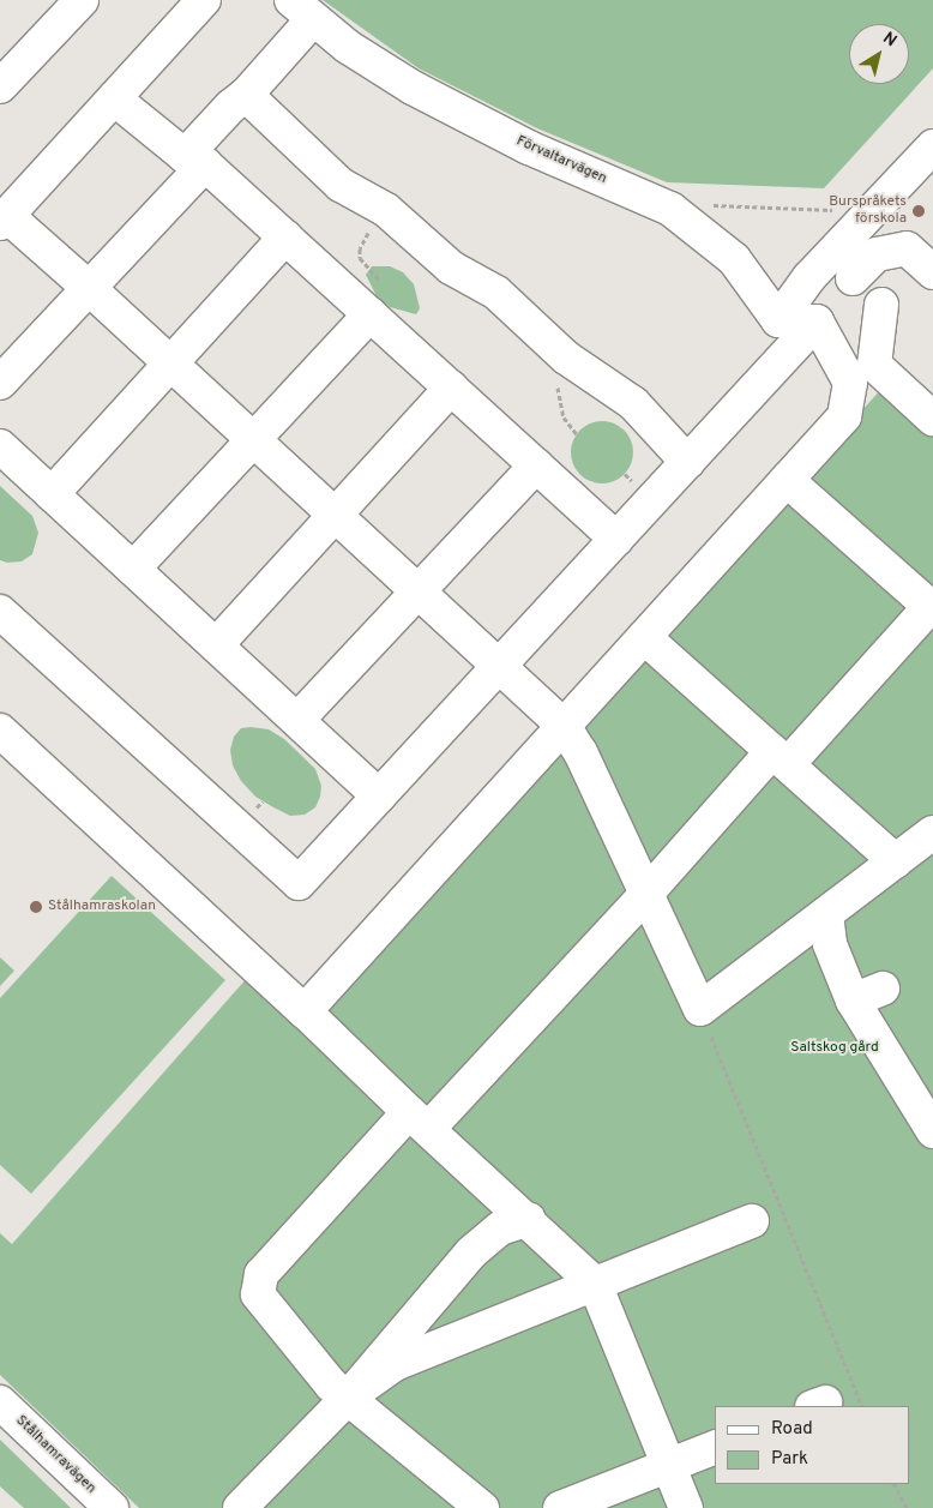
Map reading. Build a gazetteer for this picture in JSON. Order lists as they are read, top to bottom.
{
  "streets": {
    "street": ["Förvaltarvägen", "Stålhamravägen"]
  },
  "parks": ["Saltskog gård"],
  "places": ["Burspråkets förskola", "Stålhamraskolan"],
  "legend": ["Road", "Park"],
  "north": "top right"
}
